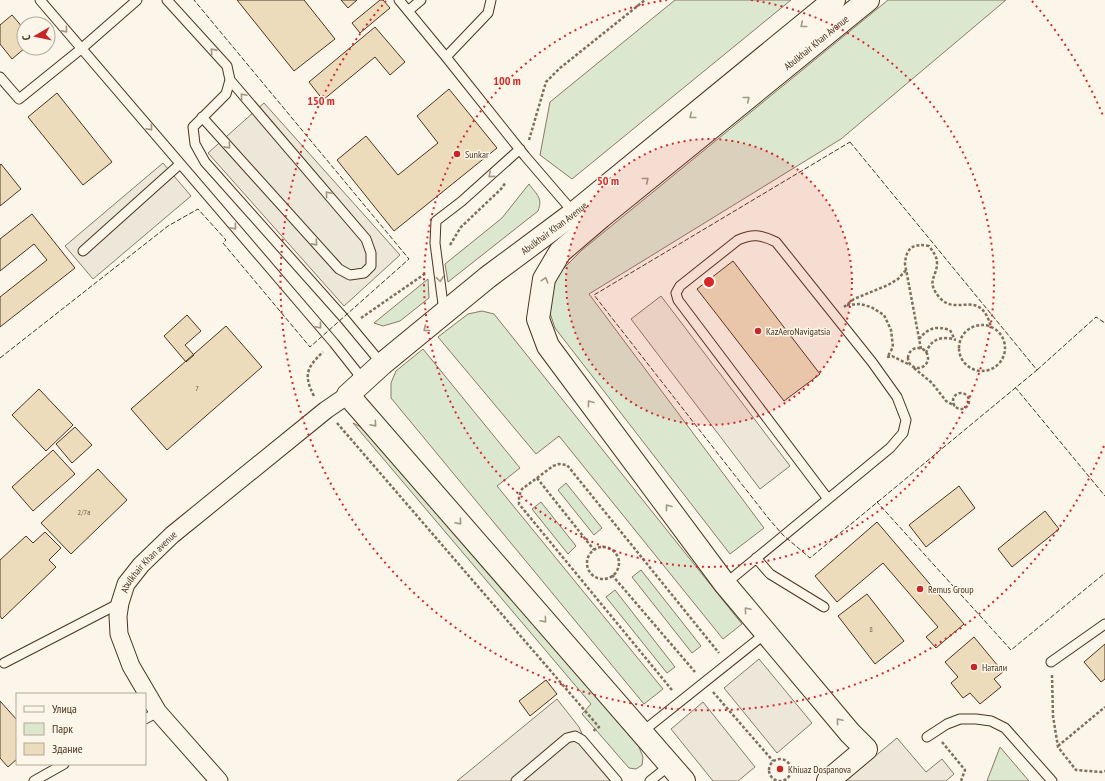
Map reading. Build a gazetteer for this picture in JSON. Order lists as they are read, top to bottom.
{
  "streets": {
    "street": ["Abulkhair Khan Avenue", "Abulkhair Khan avenue"]
  },
  "crossings": [
    ["Abulkhair Khan Avenue", "Abulkhair Khan avenue"]
  ],
  "places": [
    "Sunkar",
    "KazAeroNavigatsia",
    "Remus Group",
    "Натали",
    "Khiuaz Dospanova"
  ],
  "house_numbers": ["7", "2/7а", "8"],
  "legend": ["Улица", "Парк", "Здание"],
  "north": "left",
  "rings": ["100 m", "150 m", "50 m"]
}
